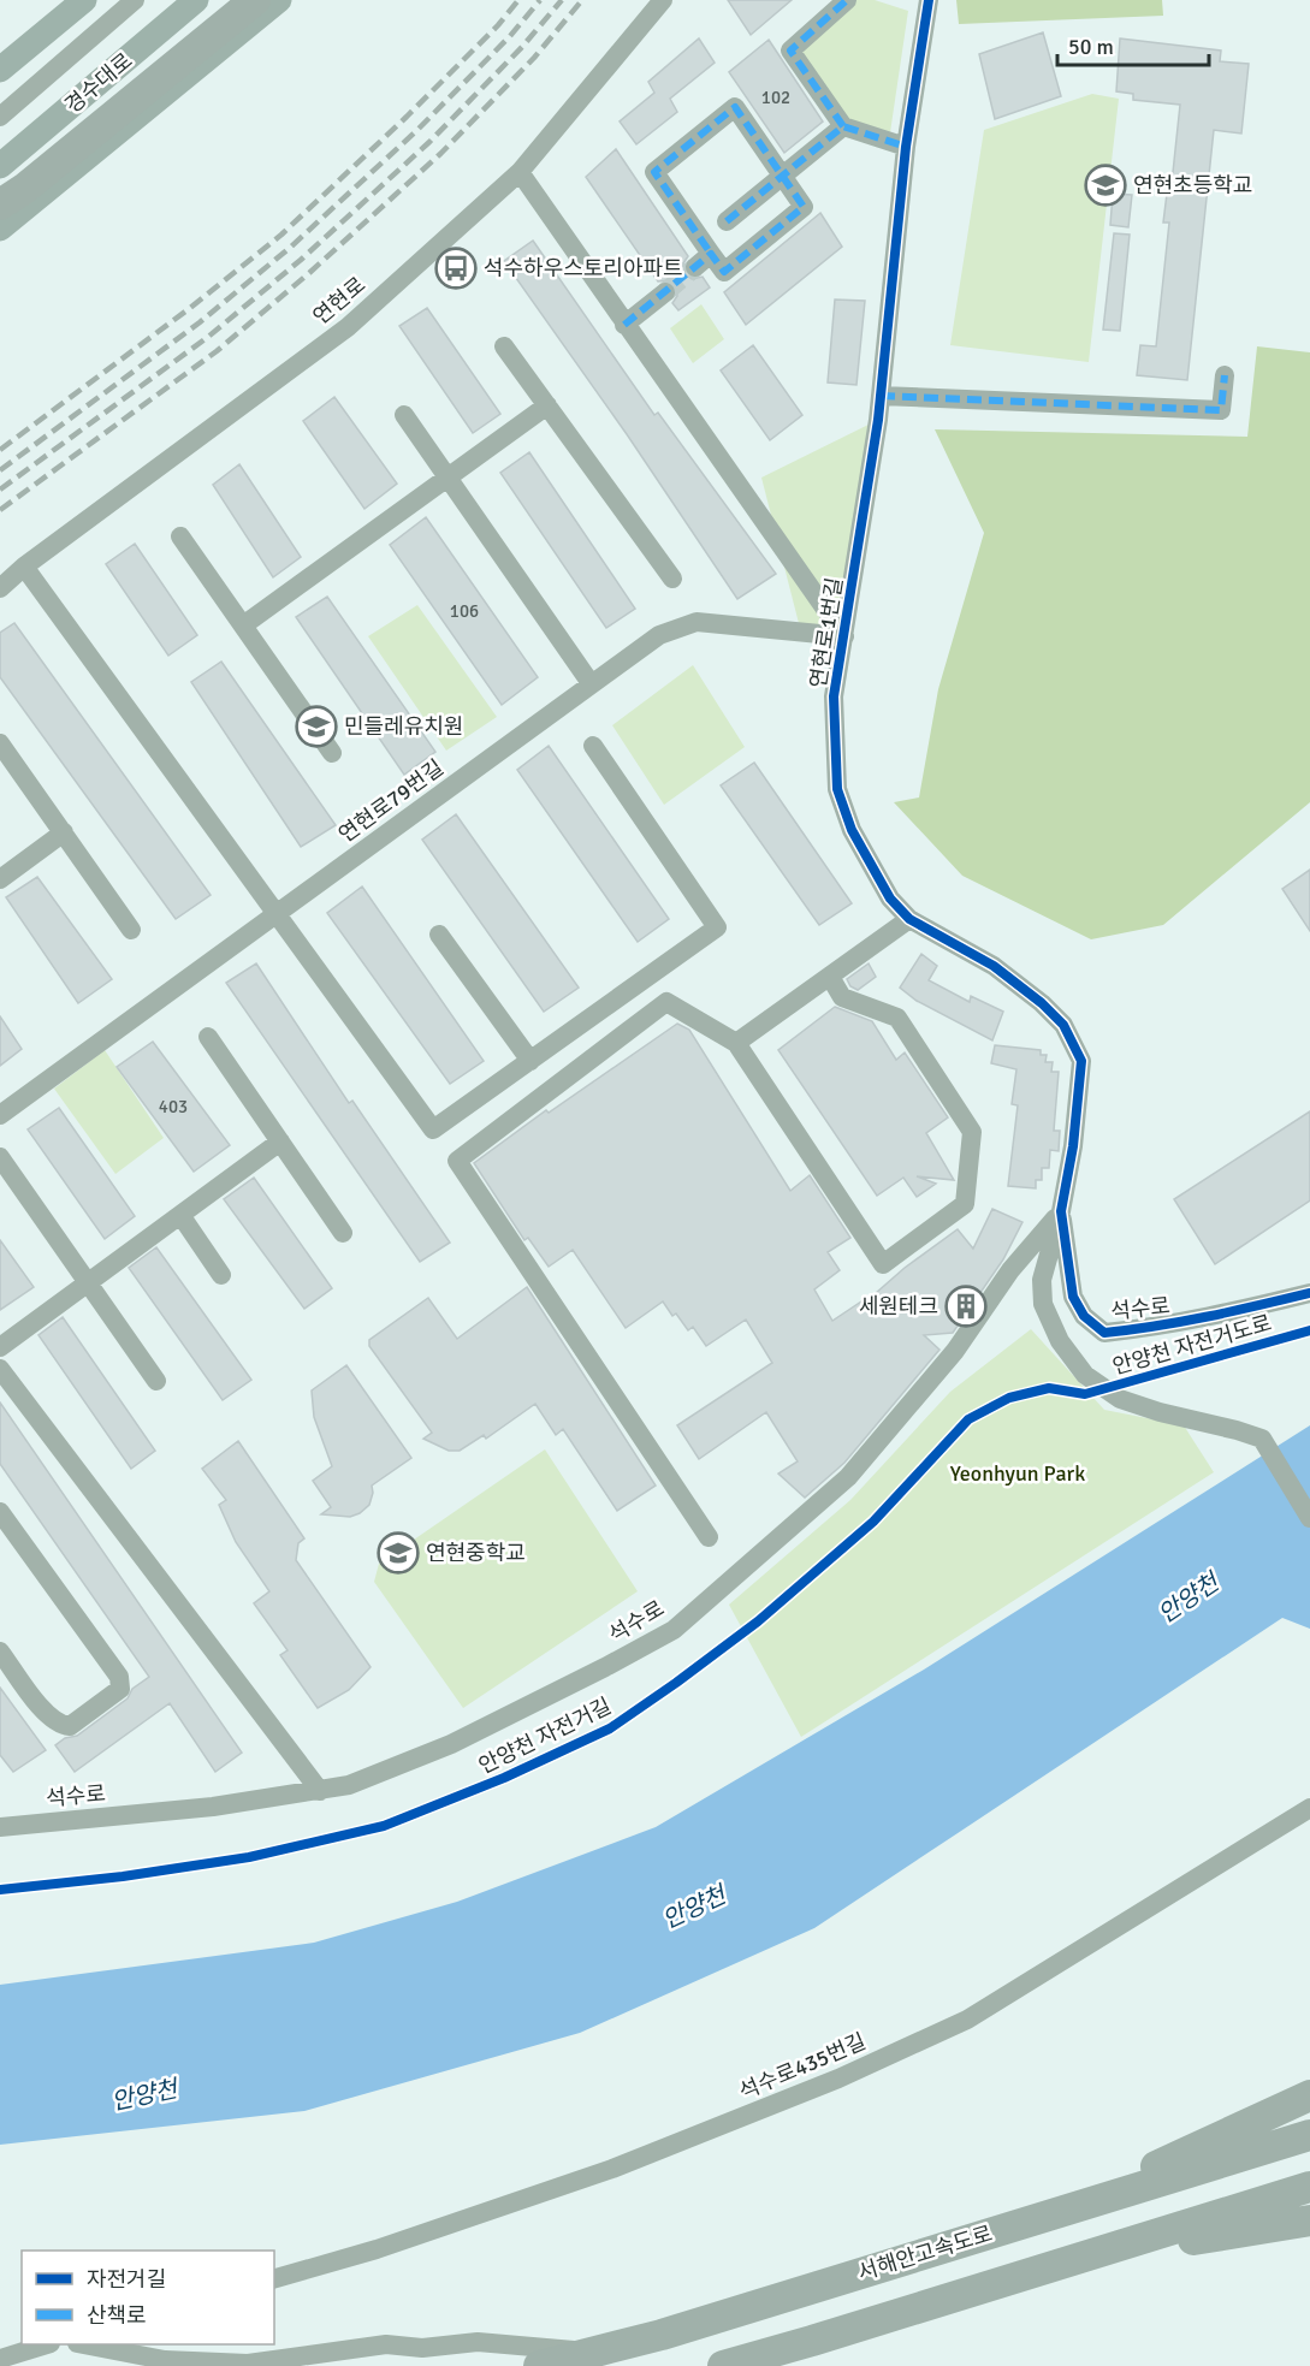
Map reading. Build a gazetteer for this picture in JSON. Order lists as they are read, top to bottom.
{
  "streets": {
    "highway": ["서해안고속도로"],
    "main road": ["경수대로"],
    "street": [
      "연현로",
      "연현로1번길",
      "연현로79번길",
      "석수로",
      "석수로435번길"
    ],
    "cycle path": ["안양천 자전거도로"]
  },
  "crossings": [
    ["연현로1번길", "연현로79번길"],
    ["연현로1번길", "석수로"]
  ],
  "water": ["안양천"],
  "parks": ["Yeonhyun Park"],
  "places": {
    "school or university": ["연현초등학교", "민들레유치원", "연현중학교"],
    "bus stop": ["석수하우스토리아파트"],
    "building": ["세원테크"]
  },
  "house_numbers": ["102", "106", "403"],
  "legend": ["자전거길", "산책로"],
  "scale_bar": "50 m"
}
